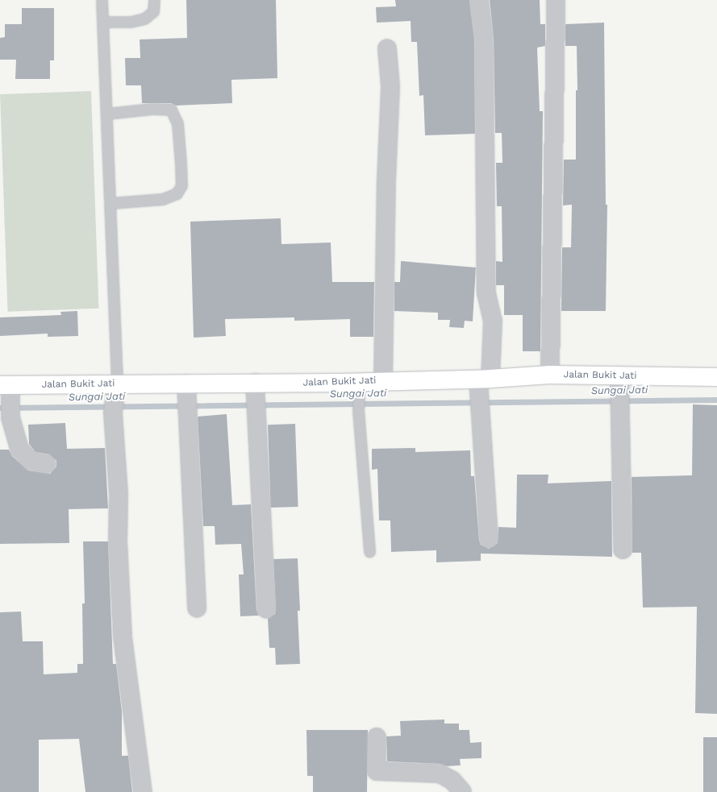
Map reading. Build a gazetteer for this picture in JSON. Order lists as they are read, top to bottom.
{
  "streets": {
    "street": ["Jalan Bukit Jati"]
  },
  "water": ["Sungai Jati"]
}
